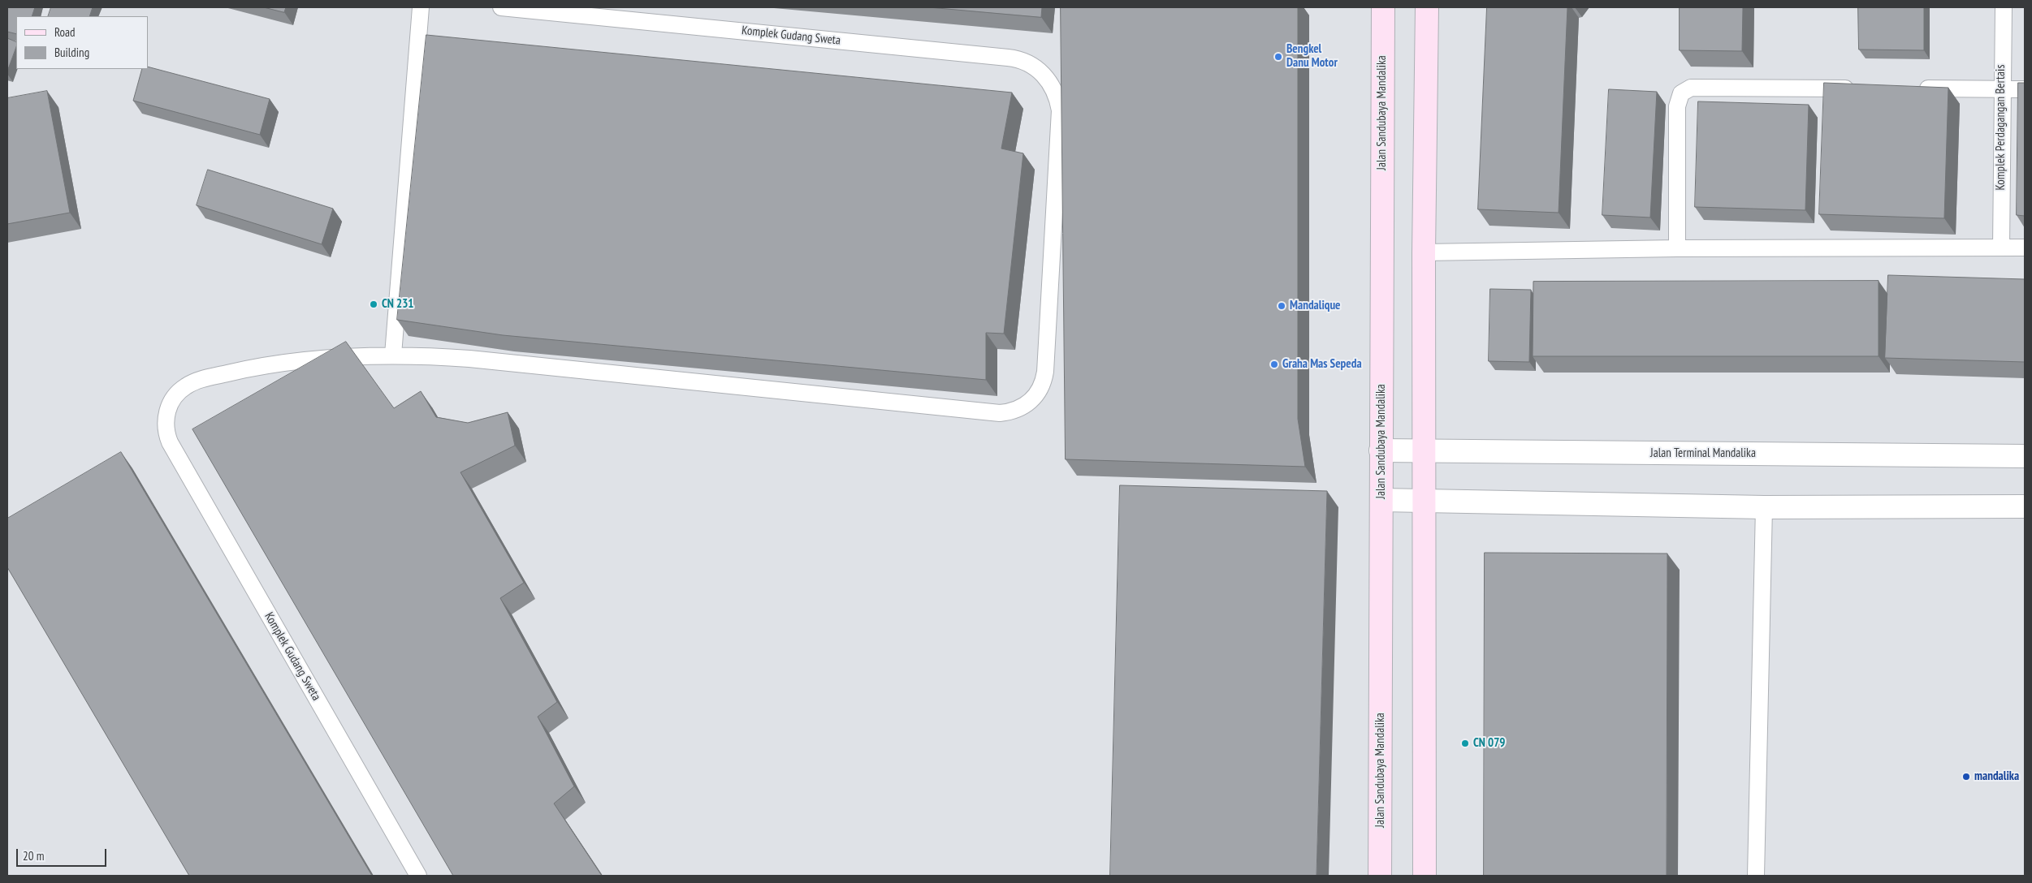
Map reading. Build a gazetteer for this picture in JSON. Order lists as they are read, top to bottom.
{
  "streets": {
    "main road": ["Jalan Sandubaya Mandalika"],
    "street": ["Jalan Terminal Mandalika"],
    "lane": ["Komplek Gudang Sweta", "Komplek Perdagangan Bertais"]
  },
  "crossings": [
    ["Jalan Sandubaya Mandalika", "Jalan Terminal Mandalika"]
  ],
  "places": [
    "Bengkel Danu Motor",
    "CN 231",
    "Mandalique",
    "Graha Mas Sepeda",
    "CN 079",
    "mandalika"
  ],
  "legend": ["Road", "Building"],
  "scale_bar": "20 m"
}
